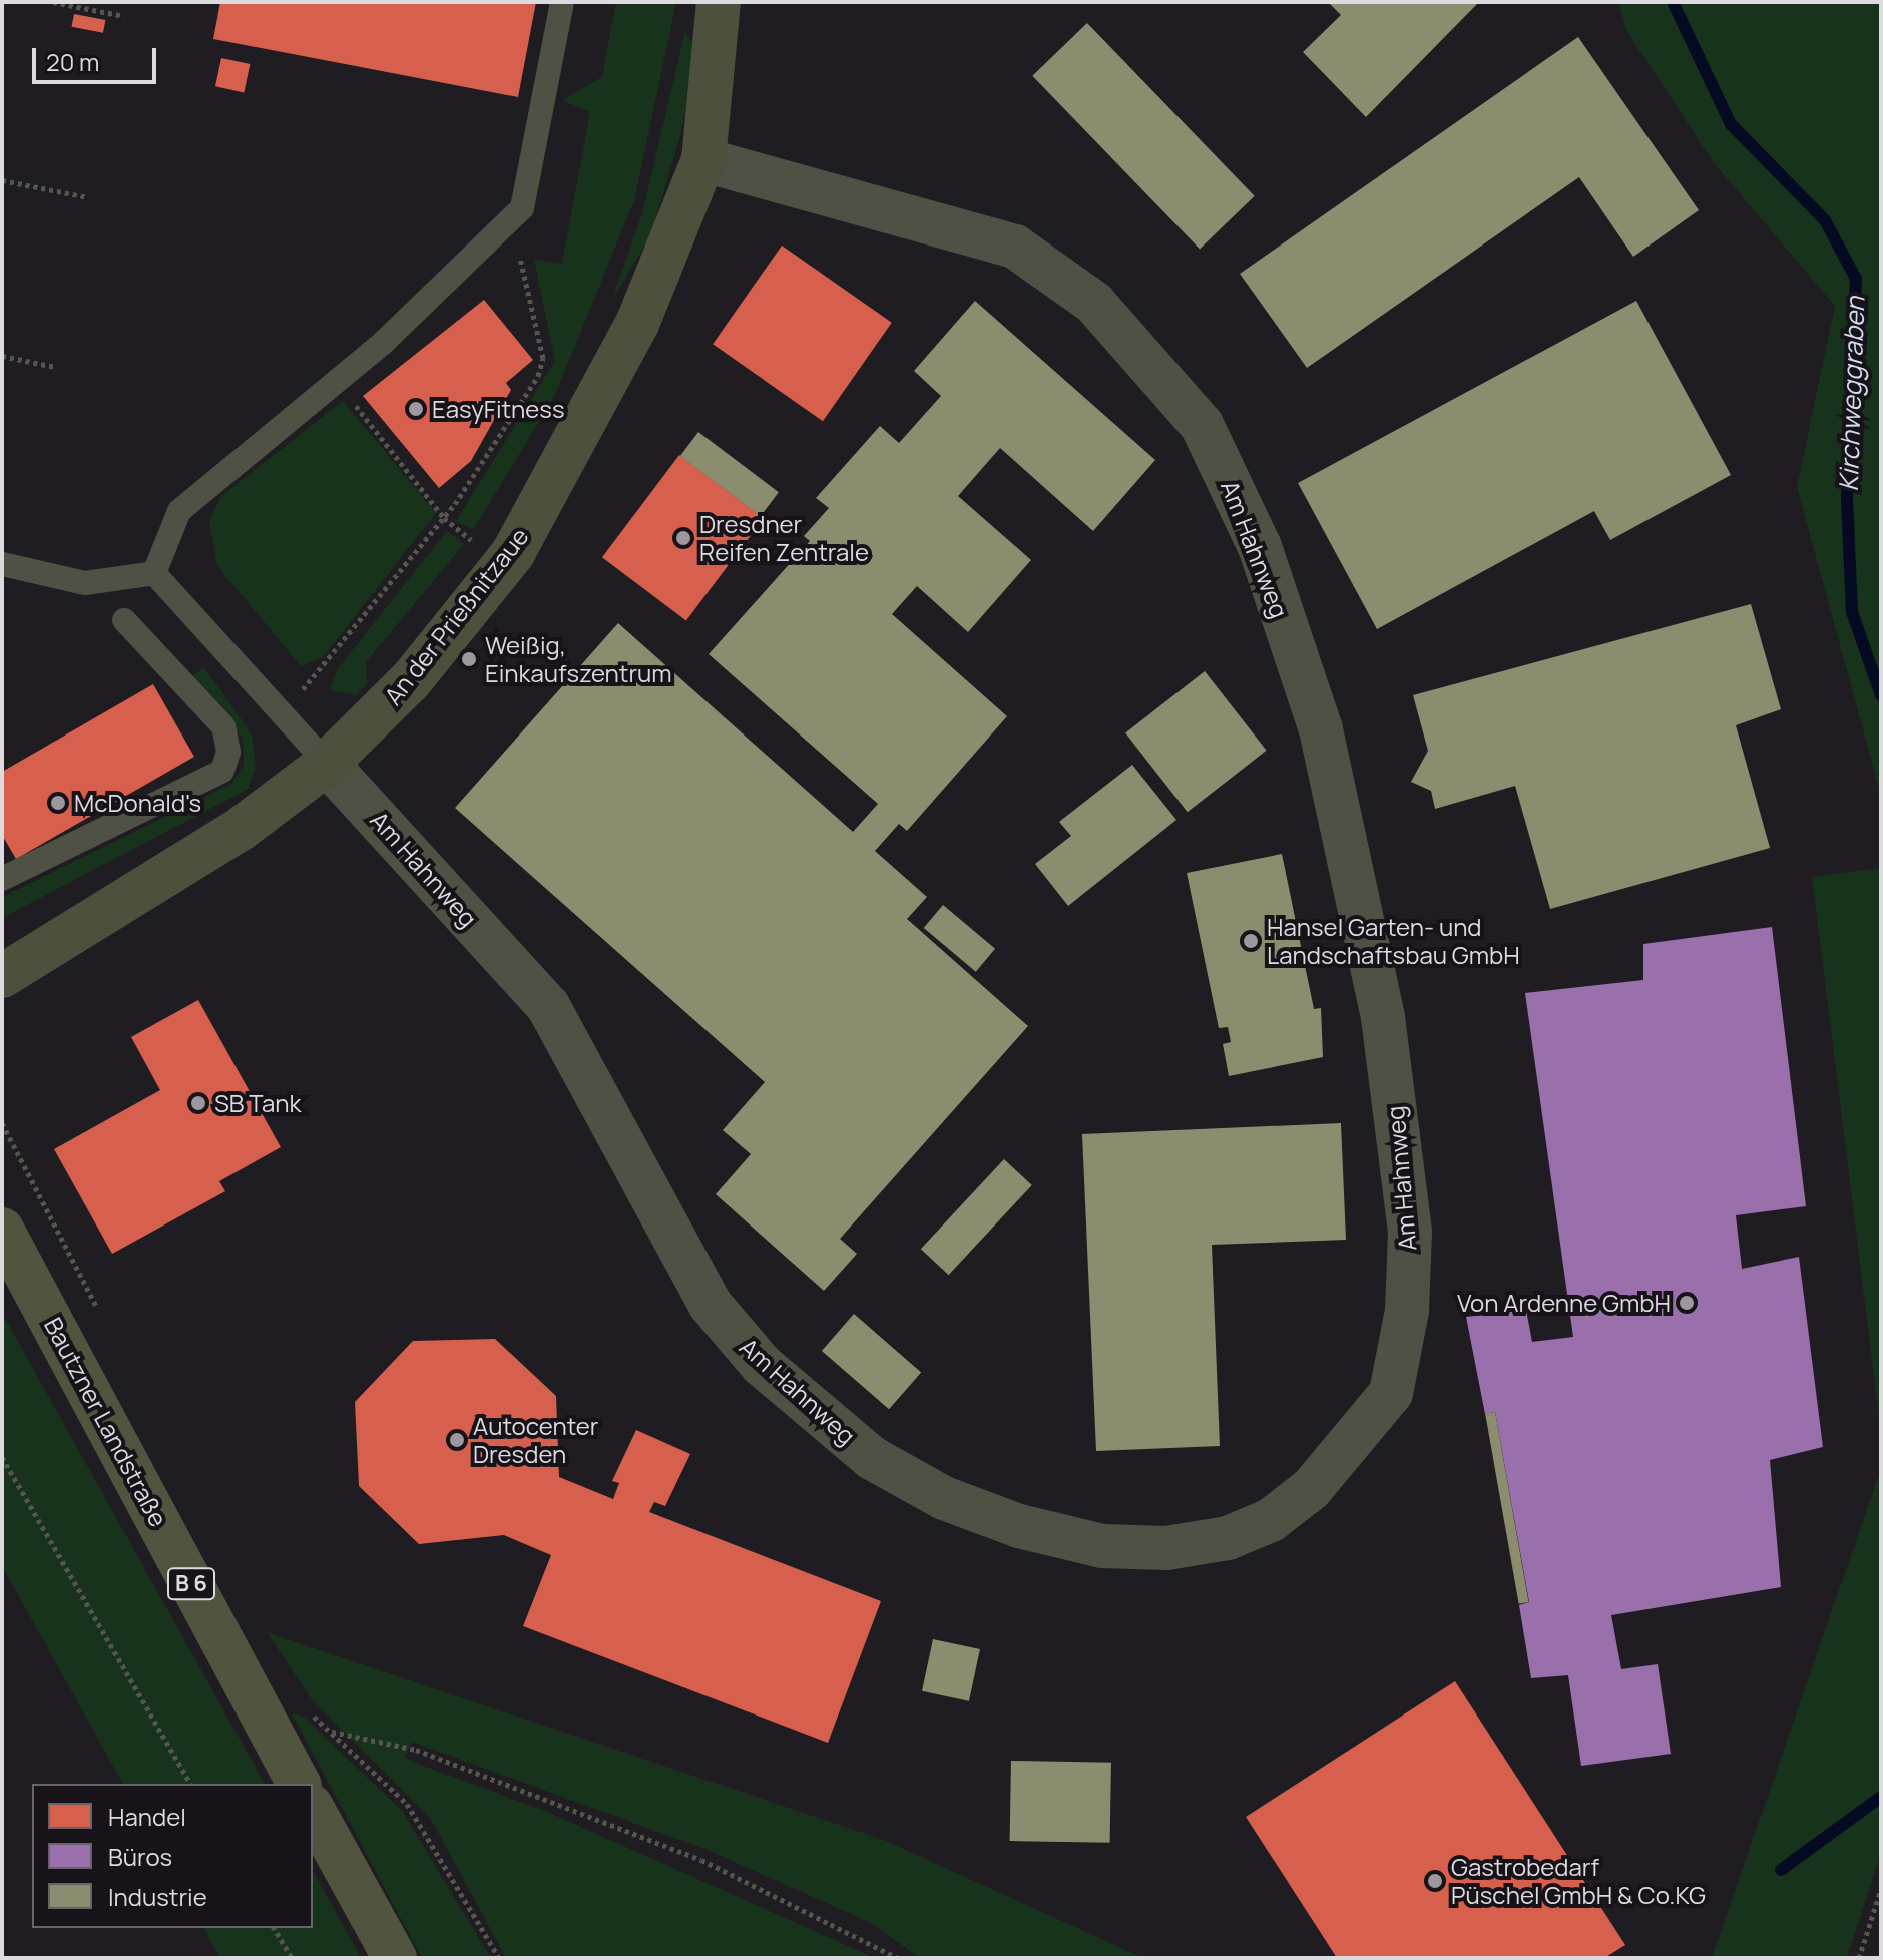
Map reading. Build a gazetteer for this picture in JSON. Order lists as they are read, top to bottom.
{
  "streets": {
    "main road": ["Bautzner Landstraße", "B 6"],
    "street": ["Am Hahnweg", "An der Prießnitzaue"]
  },
  "crossings": [
    ["Am Hahnweg", "An der Prießnitzaue"]
  ],
  "water": ["Kirchweggraben"],
  "places": [
    "EasyFitness",
    "Dresdner Reifen Zentrale",
    "Weißig, Einkaufszentrum",
    "McDonald's",
    "Hansel Garten- und Landschaftsbau GmbH",
    "SB Tank",
    "Von Ardenne GmbH",
    "Autocenter Dresden",
    "Gastrobedarf Püschel GmbH & Co.KG"
  ],
  "legend": ["Handel", "Büros", "Industrie"],
  "scale_bar": "20 m"
}
